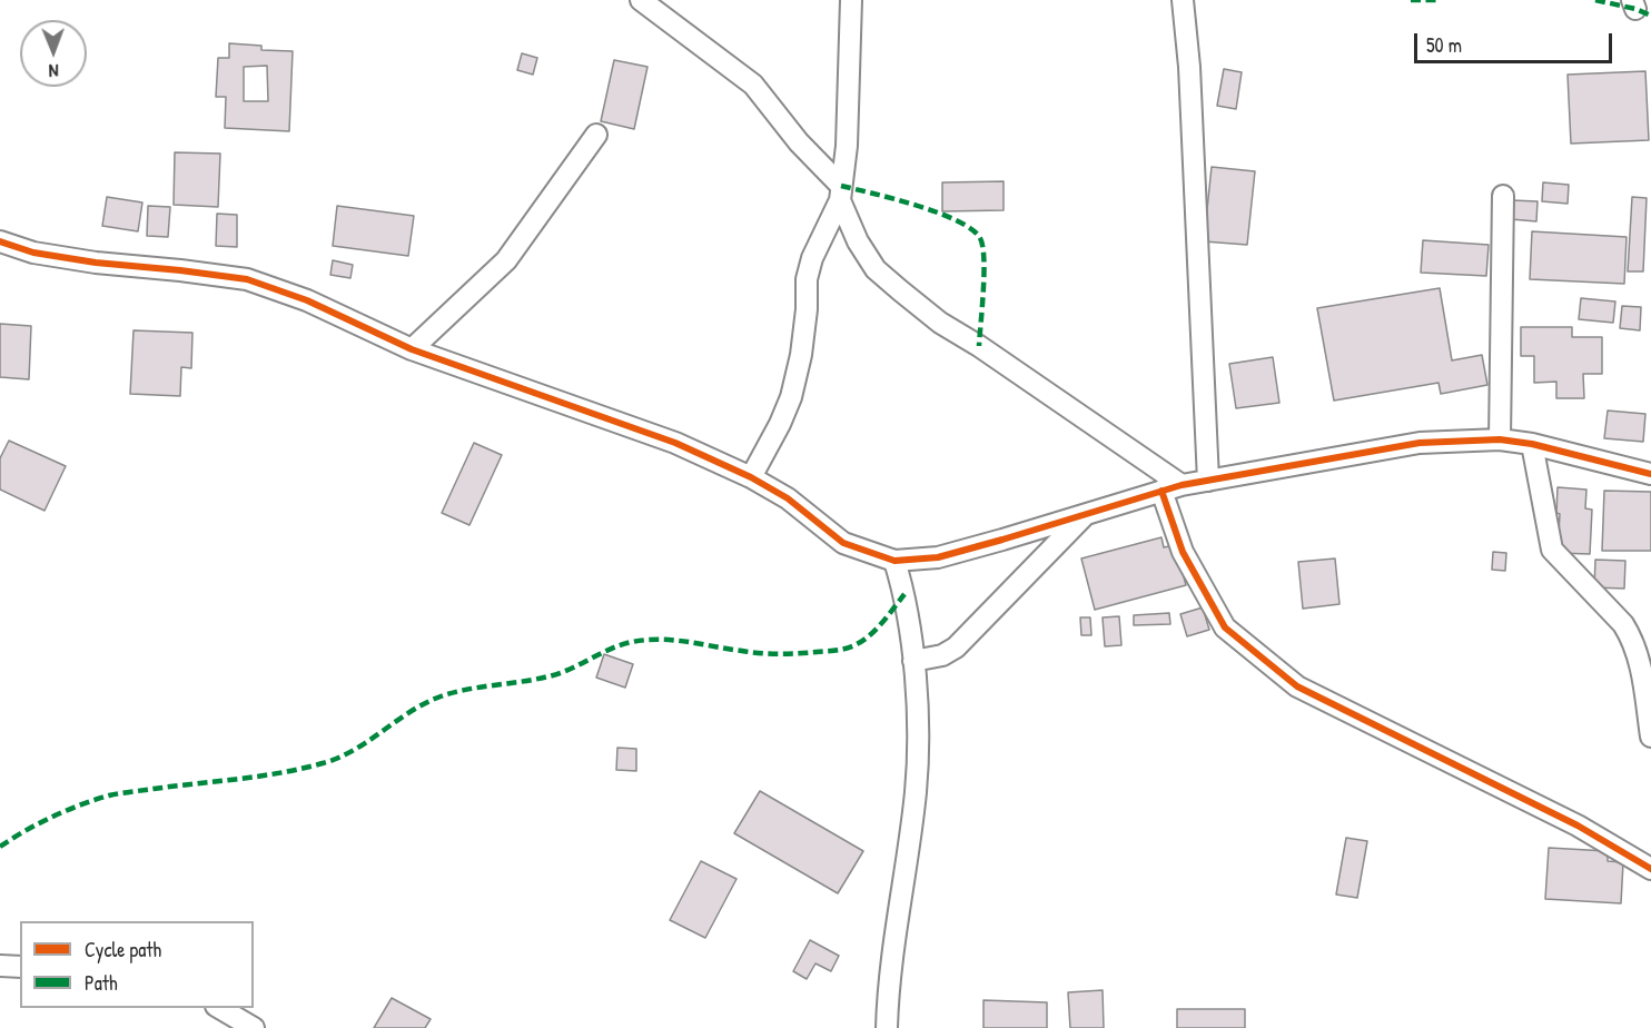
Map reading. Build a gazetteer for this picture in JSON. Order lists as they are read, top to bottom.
{
  "legend": ["Cycle path", "Path"],
  "scale_bar": "50 m",
  "north": "bottom"
}
